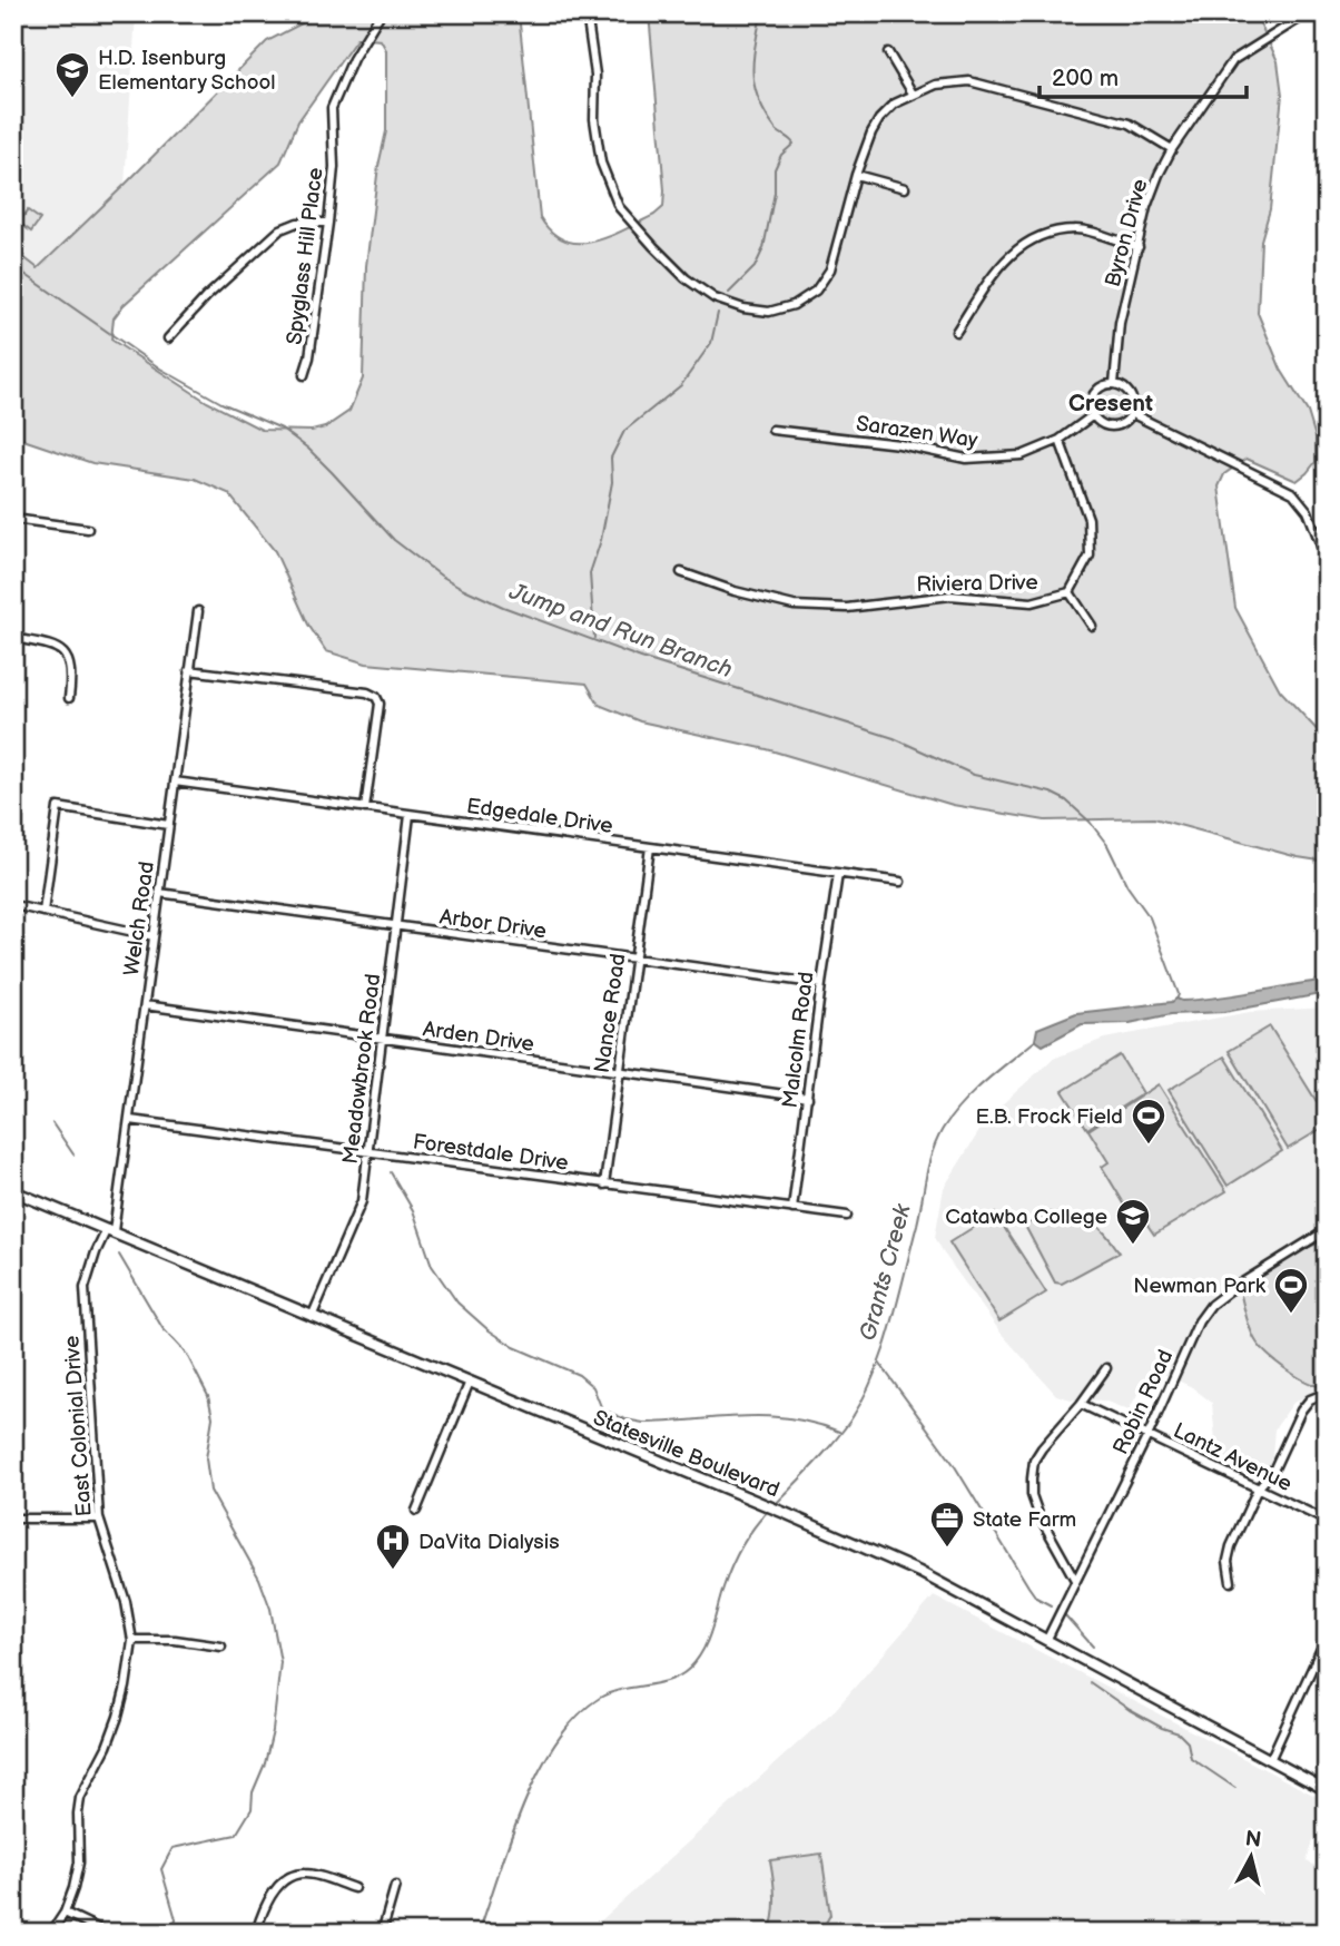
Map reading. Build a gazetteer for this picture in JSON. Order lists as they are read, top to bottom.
{
  "streets": {
    "main road": ["Statesville Boulevard"],
    "street": [
      "Byron Drive",
      "Spyglass Hill Place",
      "Sarazen Way",
      "Riviera Drive",
      "Edgedale Drive",
      "Welch Road",
      "Arbor Drive",
      "Nance Road",
      "Arden Drive",
      "Malcolm Road",
      "Meadowbrook Road",
      "Forestdale Drive",
      "Robin Road",
      "East Colonial Drive",
      "Lantz Avenue"
    ]
  },
  "crossings": [
    ["Byron Drive", "Sarazen Way"],
    ["Sarazen Way", "Riviera Drive"],
    ["Edgedale Drive", "Welch Road"],
    ["Edgedale Drive", "Nance Road"],
    ["Edgedale Drive", "Malcolm Road"],
    ["Edgedale Drive", "Meadowbrook Road"],
    ["Welch Road", "Arbor Drive"],
    ["Welch Road", "Arden Drive"],
    ["Welch Road", "Forestdale Drive"],
    ["Welch Road", "East Colonial Drive"],
    ["Welch Road", "Statesville Boulevard"],
    ["Arbor Drive", "Nance Road"],
    ["Arbor Drive", "Malcolm Road"],
    ["Arbor Drive", "Meadowbrook Road"],
    ["Nance Road", "Arden Drive"],
    ["Nance Road", "Forestdale Drive"],
    ["Arden Drive", "Malcolm Road"],
    ["Arden Drive", "Meadowbrook Road"],
    ["Malcolm Road", "Forestdale Drive"],
    ["Meadowbrook Road", "Forestdale Drive"],
    ["Meadowbrook Road", "Statesville Boulevard"],
    ["Robin Road", "Statesville Boulevard"],
    ["Robin Road", "Lantz Avenue"],
    ["East Colonial Drive", "Statesville Boulevard"]
  ],
  "districts": ["Cresent"],
  "water": ["Jump and Run Branch", "Grants Creek"],
  "places": {
    "school or university": ["H.D. Isenburg Elementary School", "Catawba College"],
    "sports": ["E.B. Frock Field", "Newman Park"],
    "office": ["State Farm"],
    "hospital": ["DaVita Dialysis"]
  },
  "scale_bar": "200 m",
  "north": "top"
}
